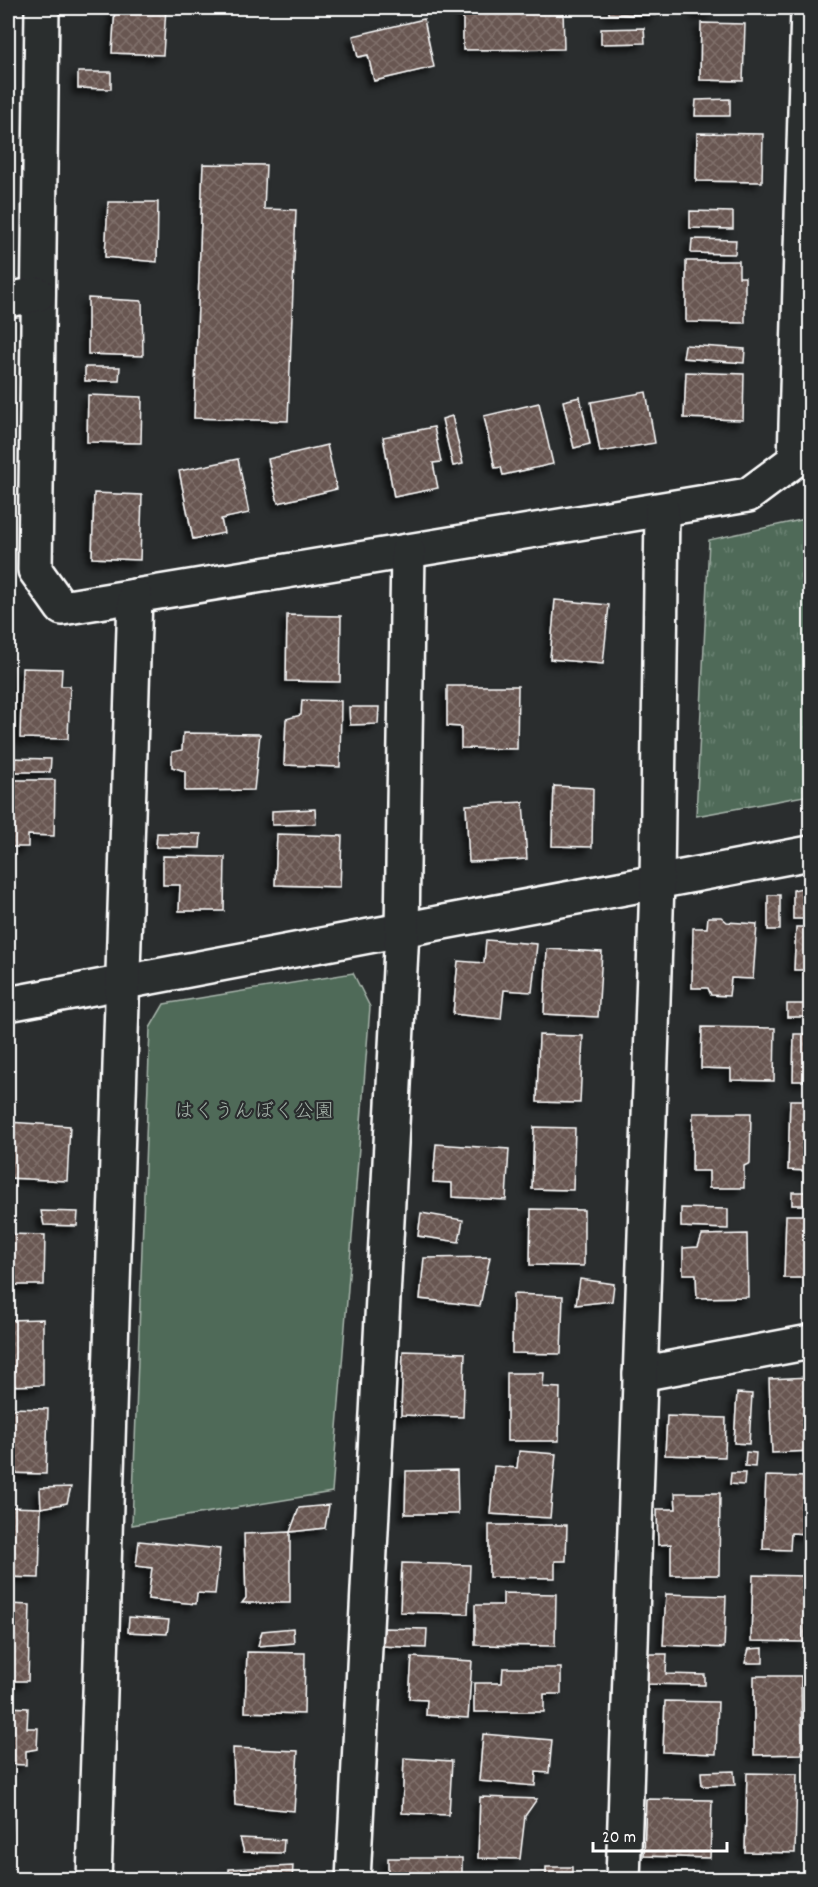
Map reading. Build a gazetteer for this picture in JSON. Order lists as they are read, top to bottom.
{
  "parks": ["はくうんぼく公園"],
  "scale_bar": "20 m"
}
